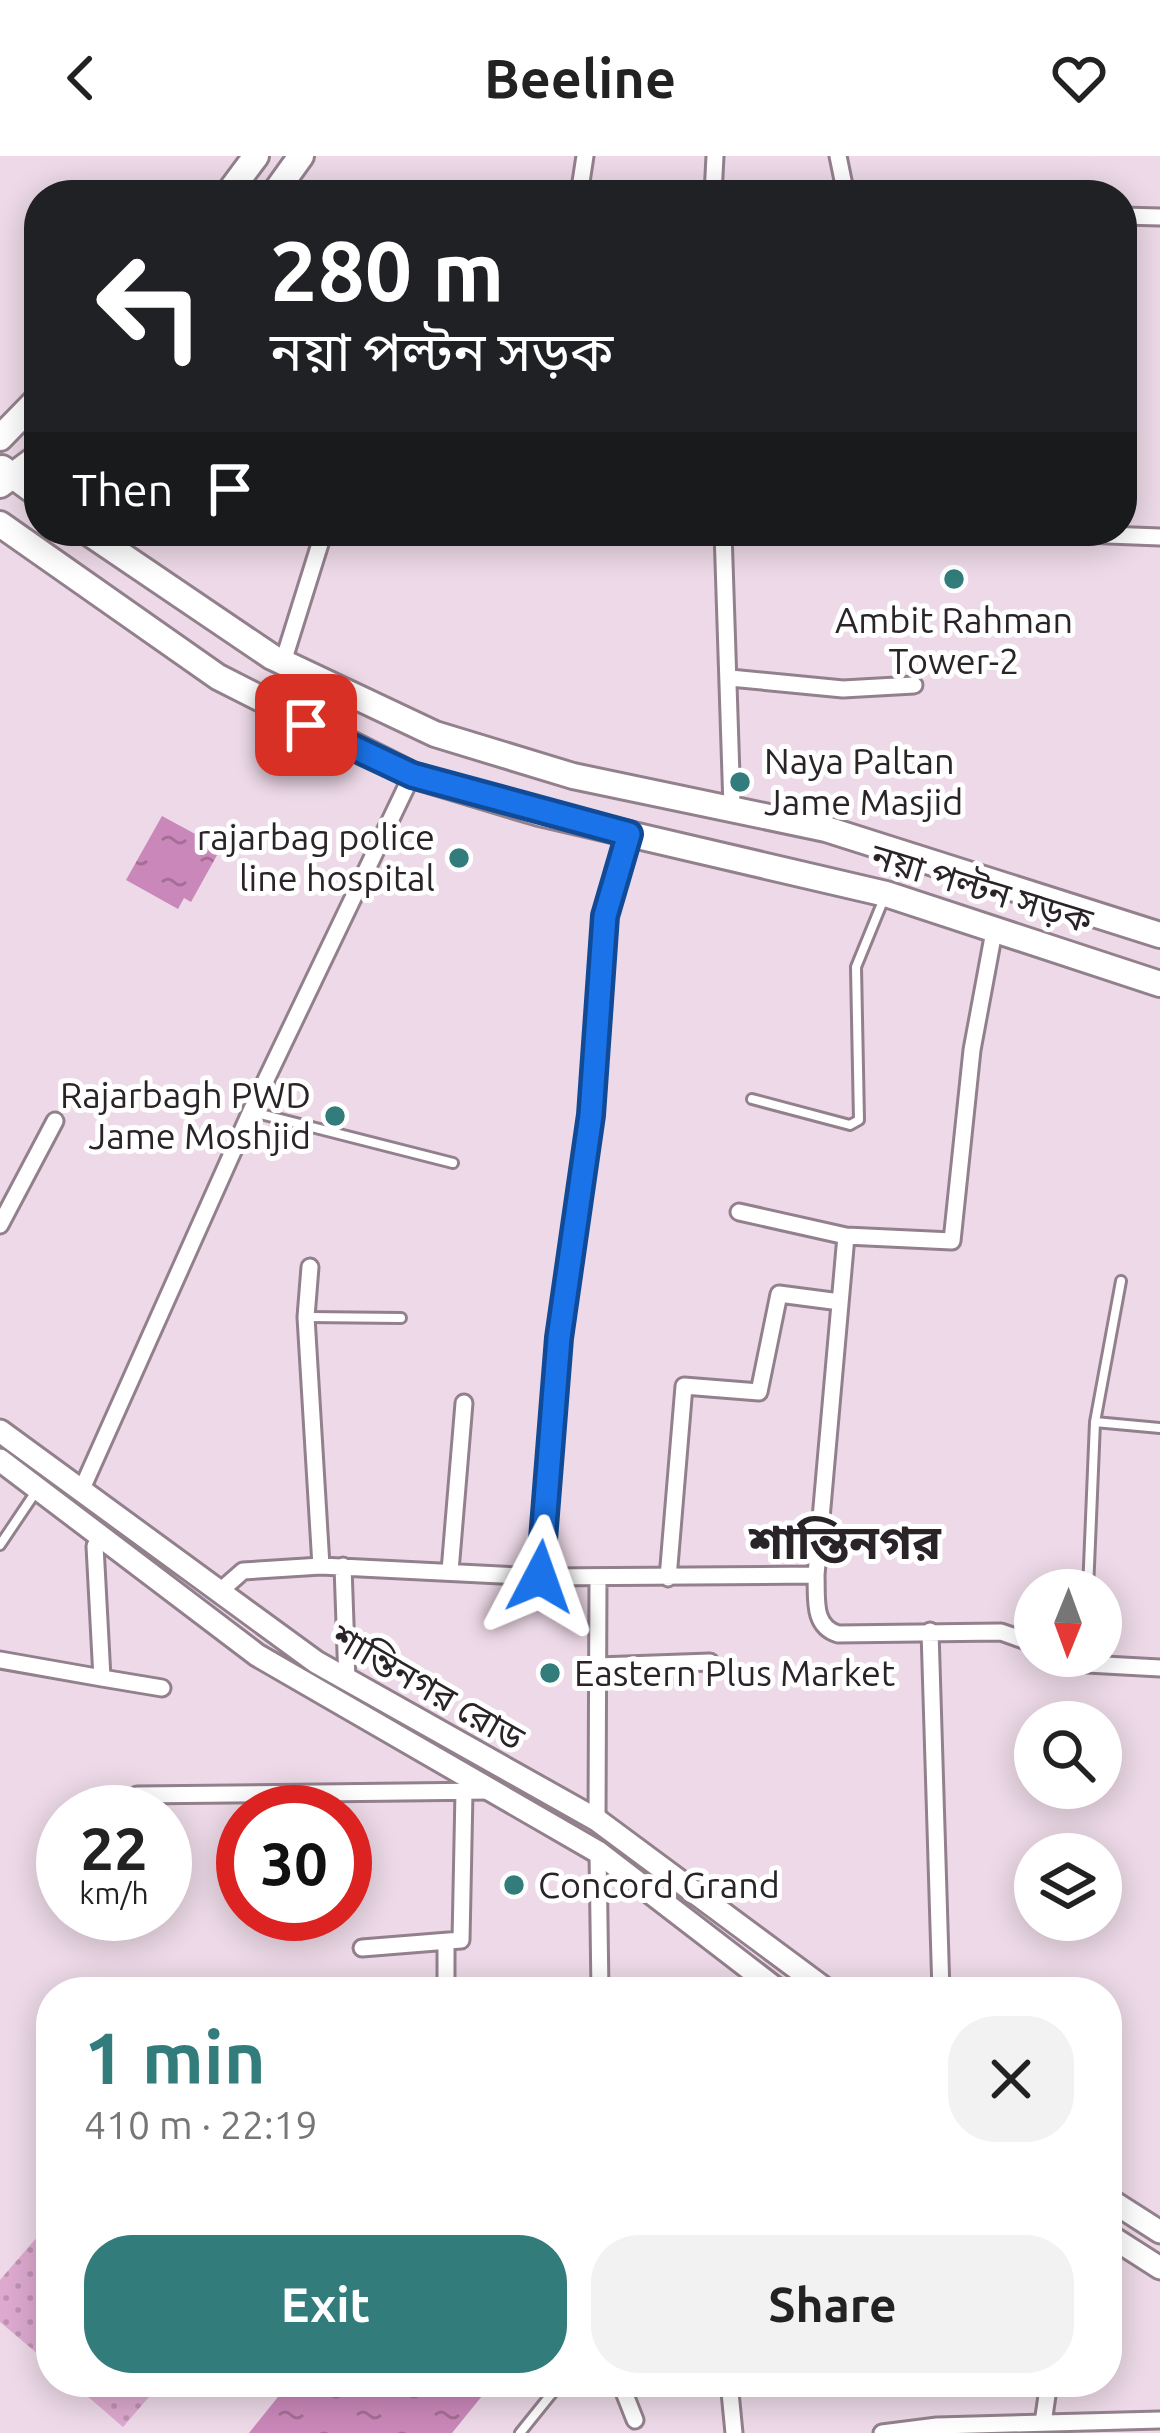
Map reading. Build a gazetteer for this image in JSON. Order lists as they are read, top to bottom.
{
  "streets": {
    "main road": ["নয়া পল্টন সড়ক", "শান্তিনগর রোড"]
  },
  "districts": ["শান্তিনগর"],
  "places": [
    "Ambit Rahman Tower-2",
    "Naya Paltan Jame Masjid",
    "rajarbag police line hospital",
    "Rajarbagh PWD Jame Moshjid",
    "Eastern Plus Market",
    "Concord Grand"
  ],
  "north": "bottom",
  "page": {
    "header": "Beeline",
    "turn": ["280 m", "নয়া পল্টন সড়ক"],
    "then": "Then",
    "speed": "22 km/h",
    "limit": "30",
    "heading": ["1 min", "410 m · 22:19"],
    "buttons": ["Exit", "Share"]
  }
}
